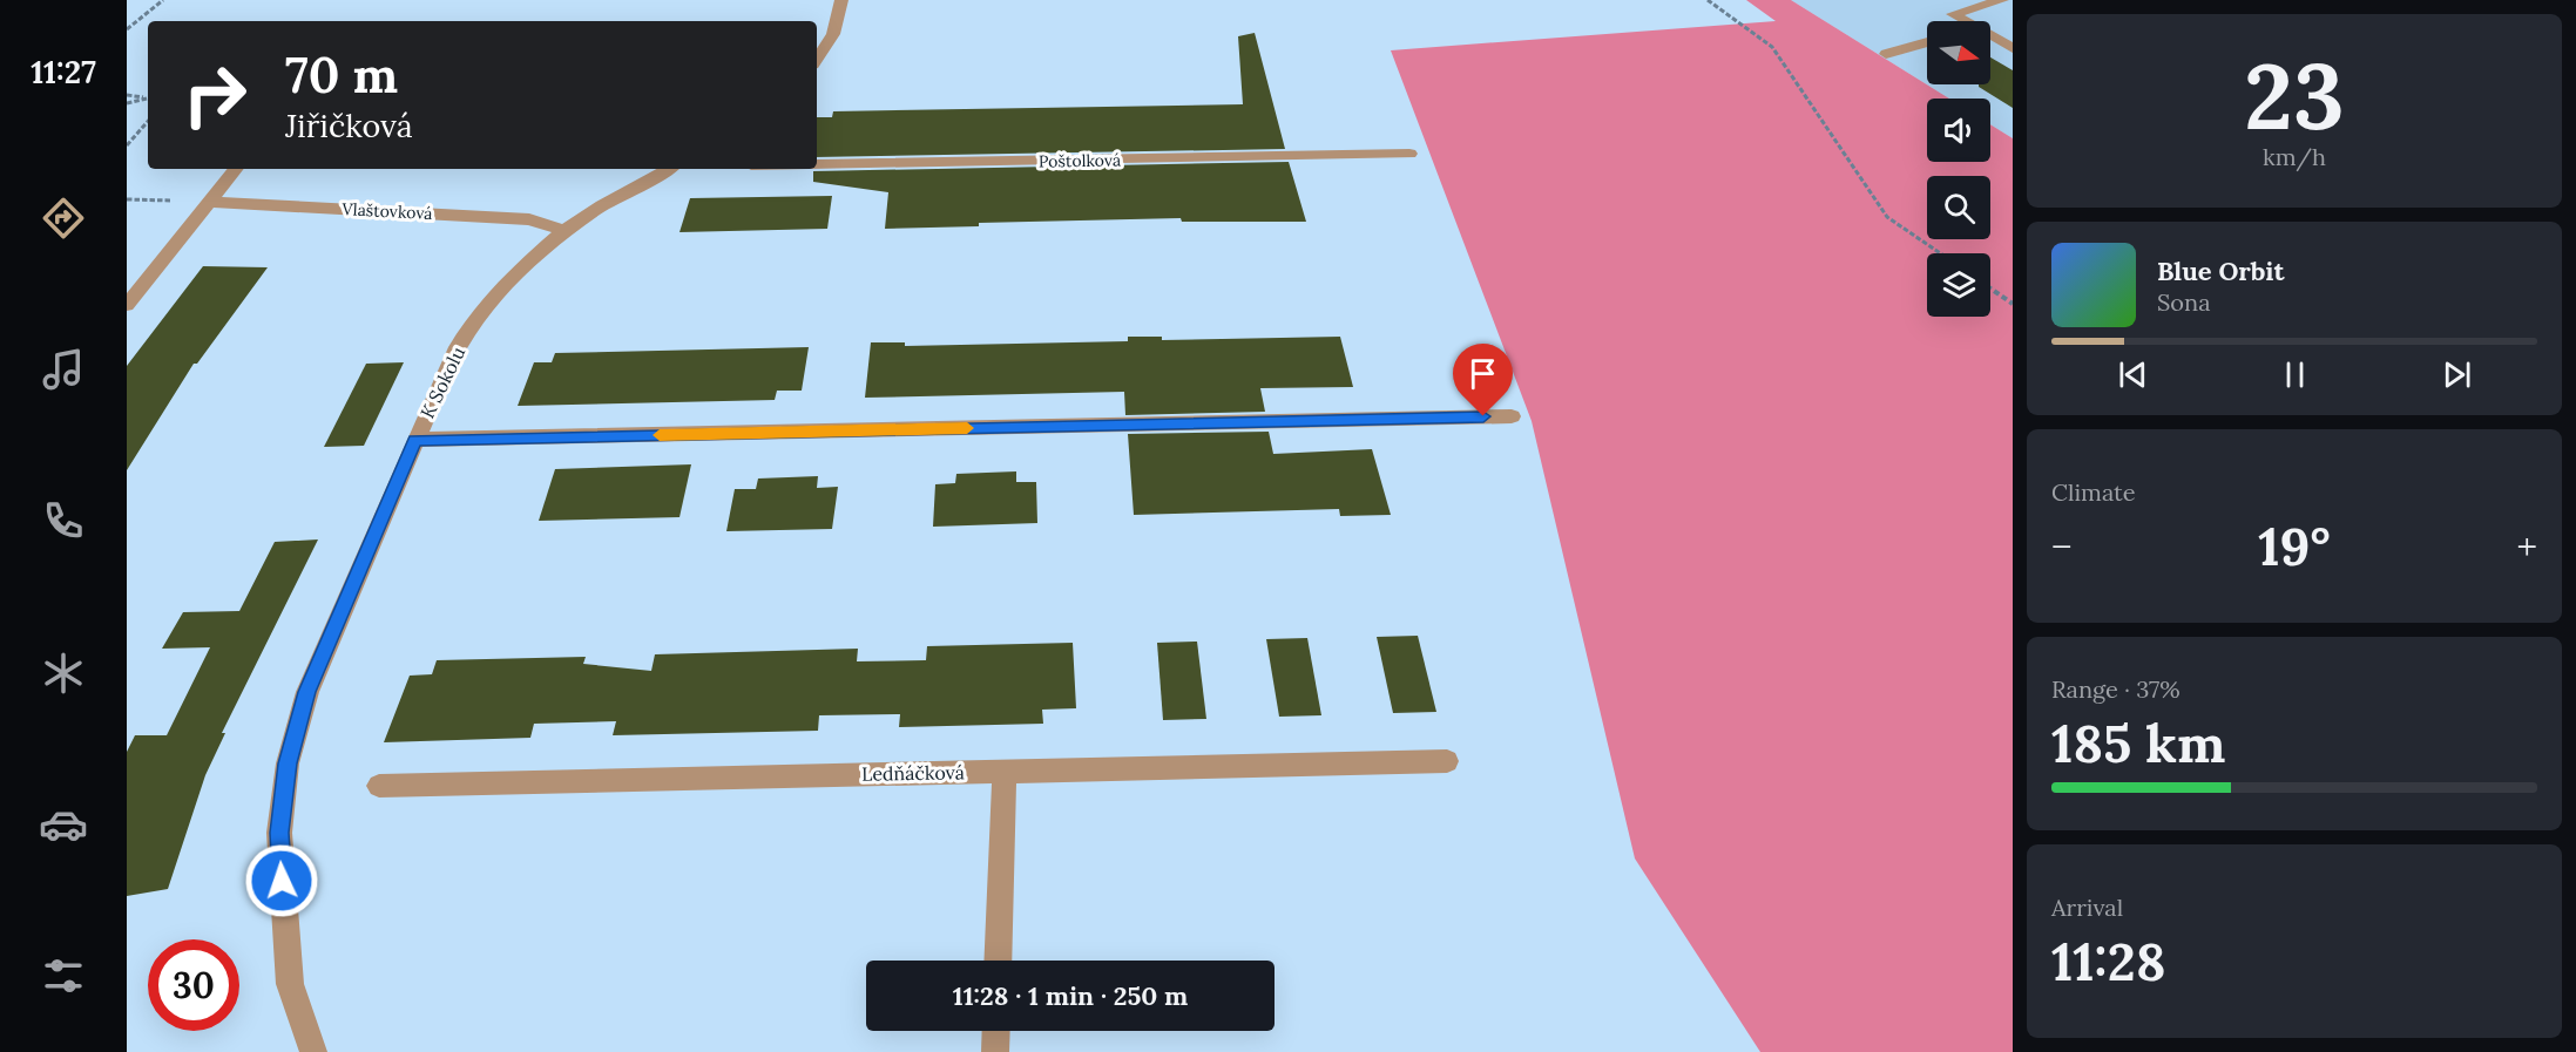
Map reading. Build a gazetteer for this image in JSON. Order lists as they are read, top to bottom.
{
  "streets": {
    "street": [
      "Poštolková",
      "Vlaštovková",
      "K Sokolu",
      "Ledňáčková"
    ]
  },
  "crossings": [
    ["Vlaštovková", "K Sokolu"]
  ],
  "north": "right",
  "page": {
    "tabs": "11:27",
    "tile": [
      ["23", "km/h"],
      "Climate",
      ["Range · 37%", "185 km"],
      ["Arrival", "11:28"]
    ],
    "turn": ["70 m", "Jiřičková"],
    "song": ["Blue Orbit", "Sona"],
    "heat": ["−", "19°", "+"],
    "limit": "30",
    "trip": "11:28 · 1 min · 250 m"
  }
}
